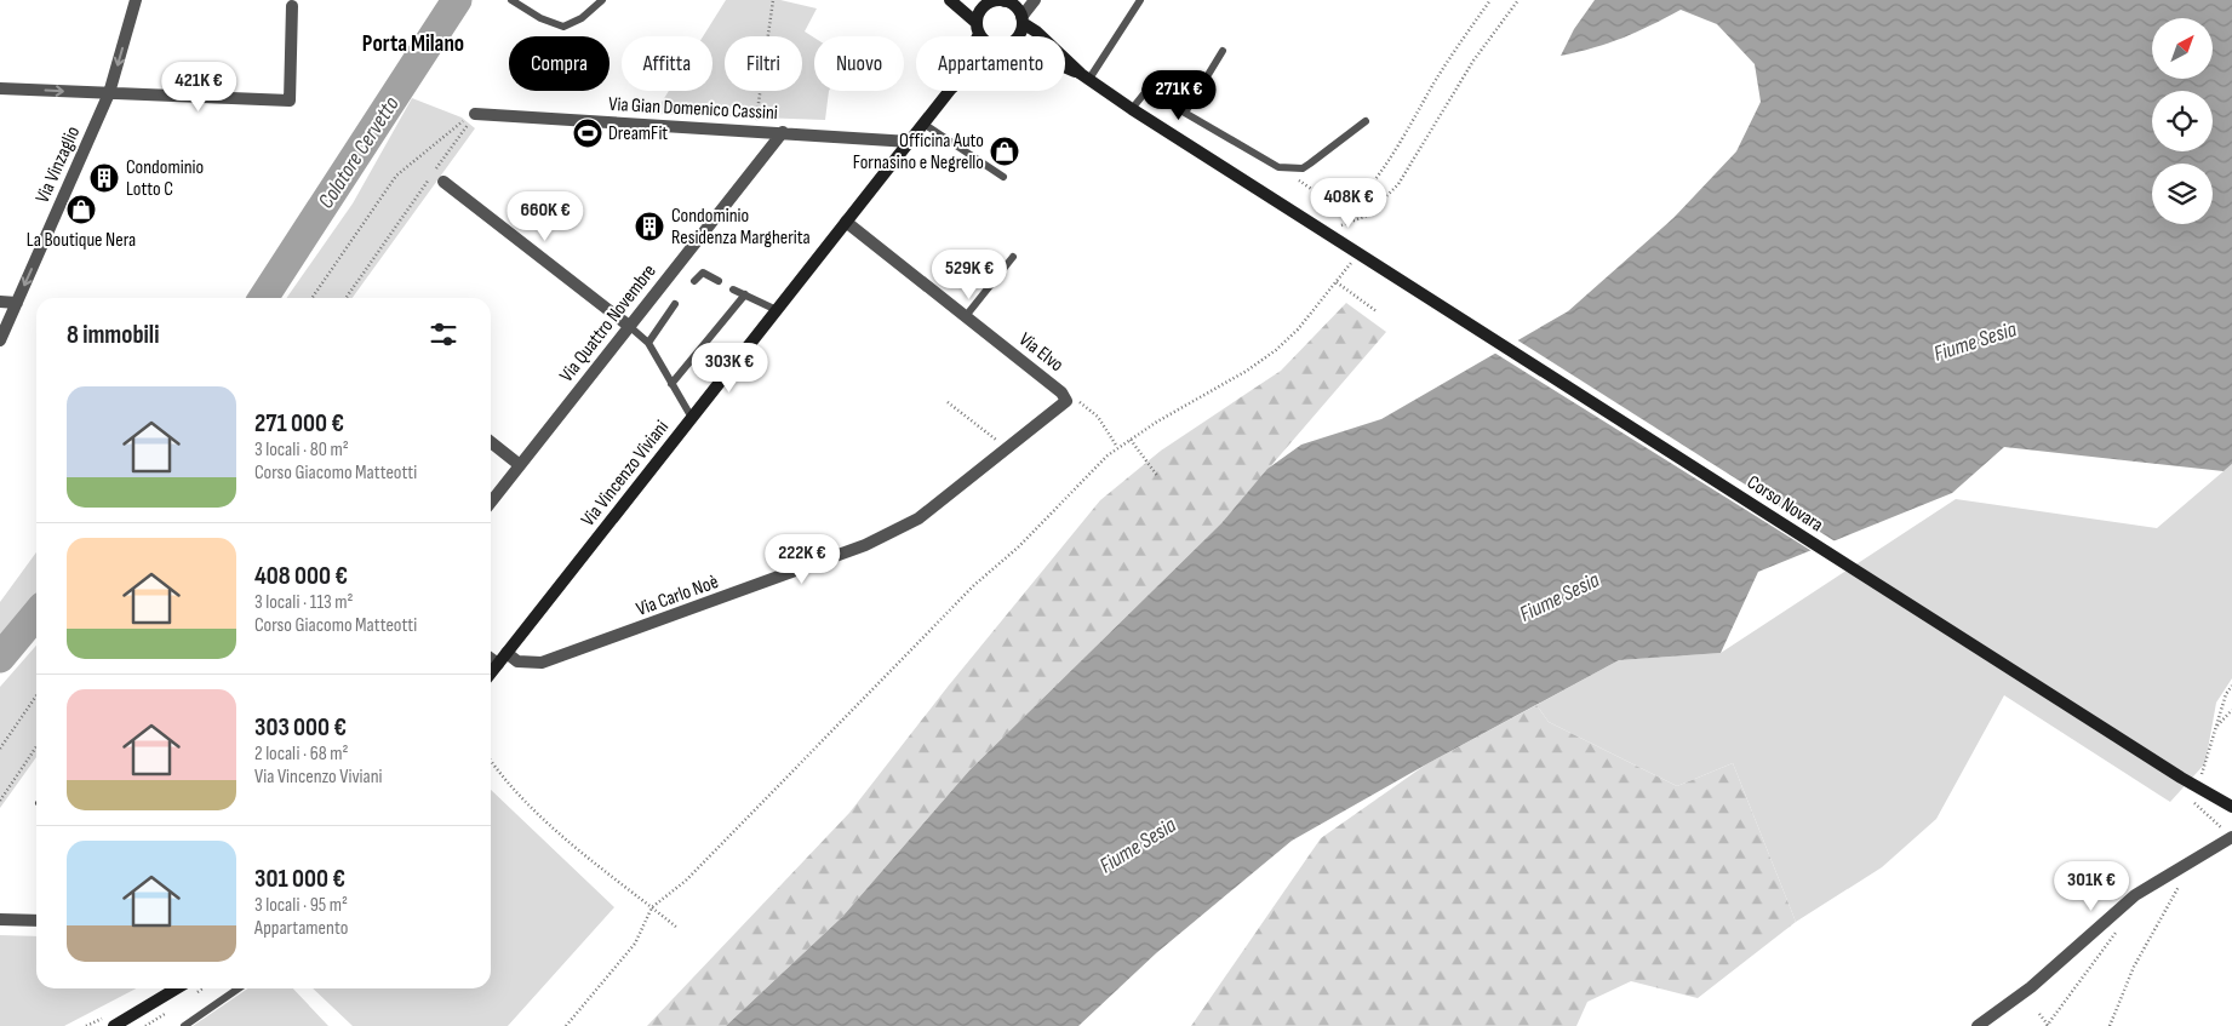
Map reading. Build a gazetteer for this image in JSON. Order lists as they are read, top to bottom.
{
  "streets": {
    "main road": ["Via Vincenzo Viviani", "Corso Novara"],
    "street": [
      "Via Gian Domenico Cassini",
      "Via Vinzaglio",
      "Via Quattro Novembre",
      "Via Elvo",
      "Via Carlo Noè"
    ]
  },
  "crossings": [
    ["Via Gian Domenico Cassini", "Via Quattro Novembre"],
    ["Via Gian Domenico Cassini", "Via Vincenzo Viviani"],
    ["Via Elvo", "Via Vincenzo Viviani"],
    ["Via Elvo", "Via Carlo Noè"],
    ["Via Vincenzo Viviani", "Via Carlo Noè"]
  ],
  "one_way": ["Via Vinzaglio"],
  "districts": ["Porta Milano"],
  "water": ["Colatore Cervetto", "Fiume Sesia"],
  "places": {
    "sports": ["DreamFit"],
    "shop": ["Officina Auto Fornasino e Negrello", "La Boutique Nera"],
    "building": ["Condominio Lotto C", "Condominio Residenza Margherita"]
  },
  "north": "top right",
  "page": {
    "chip": [
      "Compra",
      "Affitta",
      "Filtri",
      "Nuovo",
      "Appartamento"
    ],
    "price": [
      "421K €",
      "271K €",
      "408K €",
      "660K €",
      "529K €",
      "303K €",
      "222K €",
      "301K €"
    ],
    "heading": "8 immobili",
    "list": [
      {
        "name": "271 000 €",
        "note": "3 locali · 80 m² · Corso Giacomo Matteotti"
      },
      {
        "name": "408 000 €",
        "note": "3 locali · 113 m² · Corso Giacomo Matteotti"
      },
      {
        "name": "303 000 €",
        "note": "2 locali · 68 m² · Via Vincenzo Viviani"
      },
      {
        "name": "301 000 €",
        "note": "3 locali · 95 m² · Appartamento"
      }
    ]
  }
}
